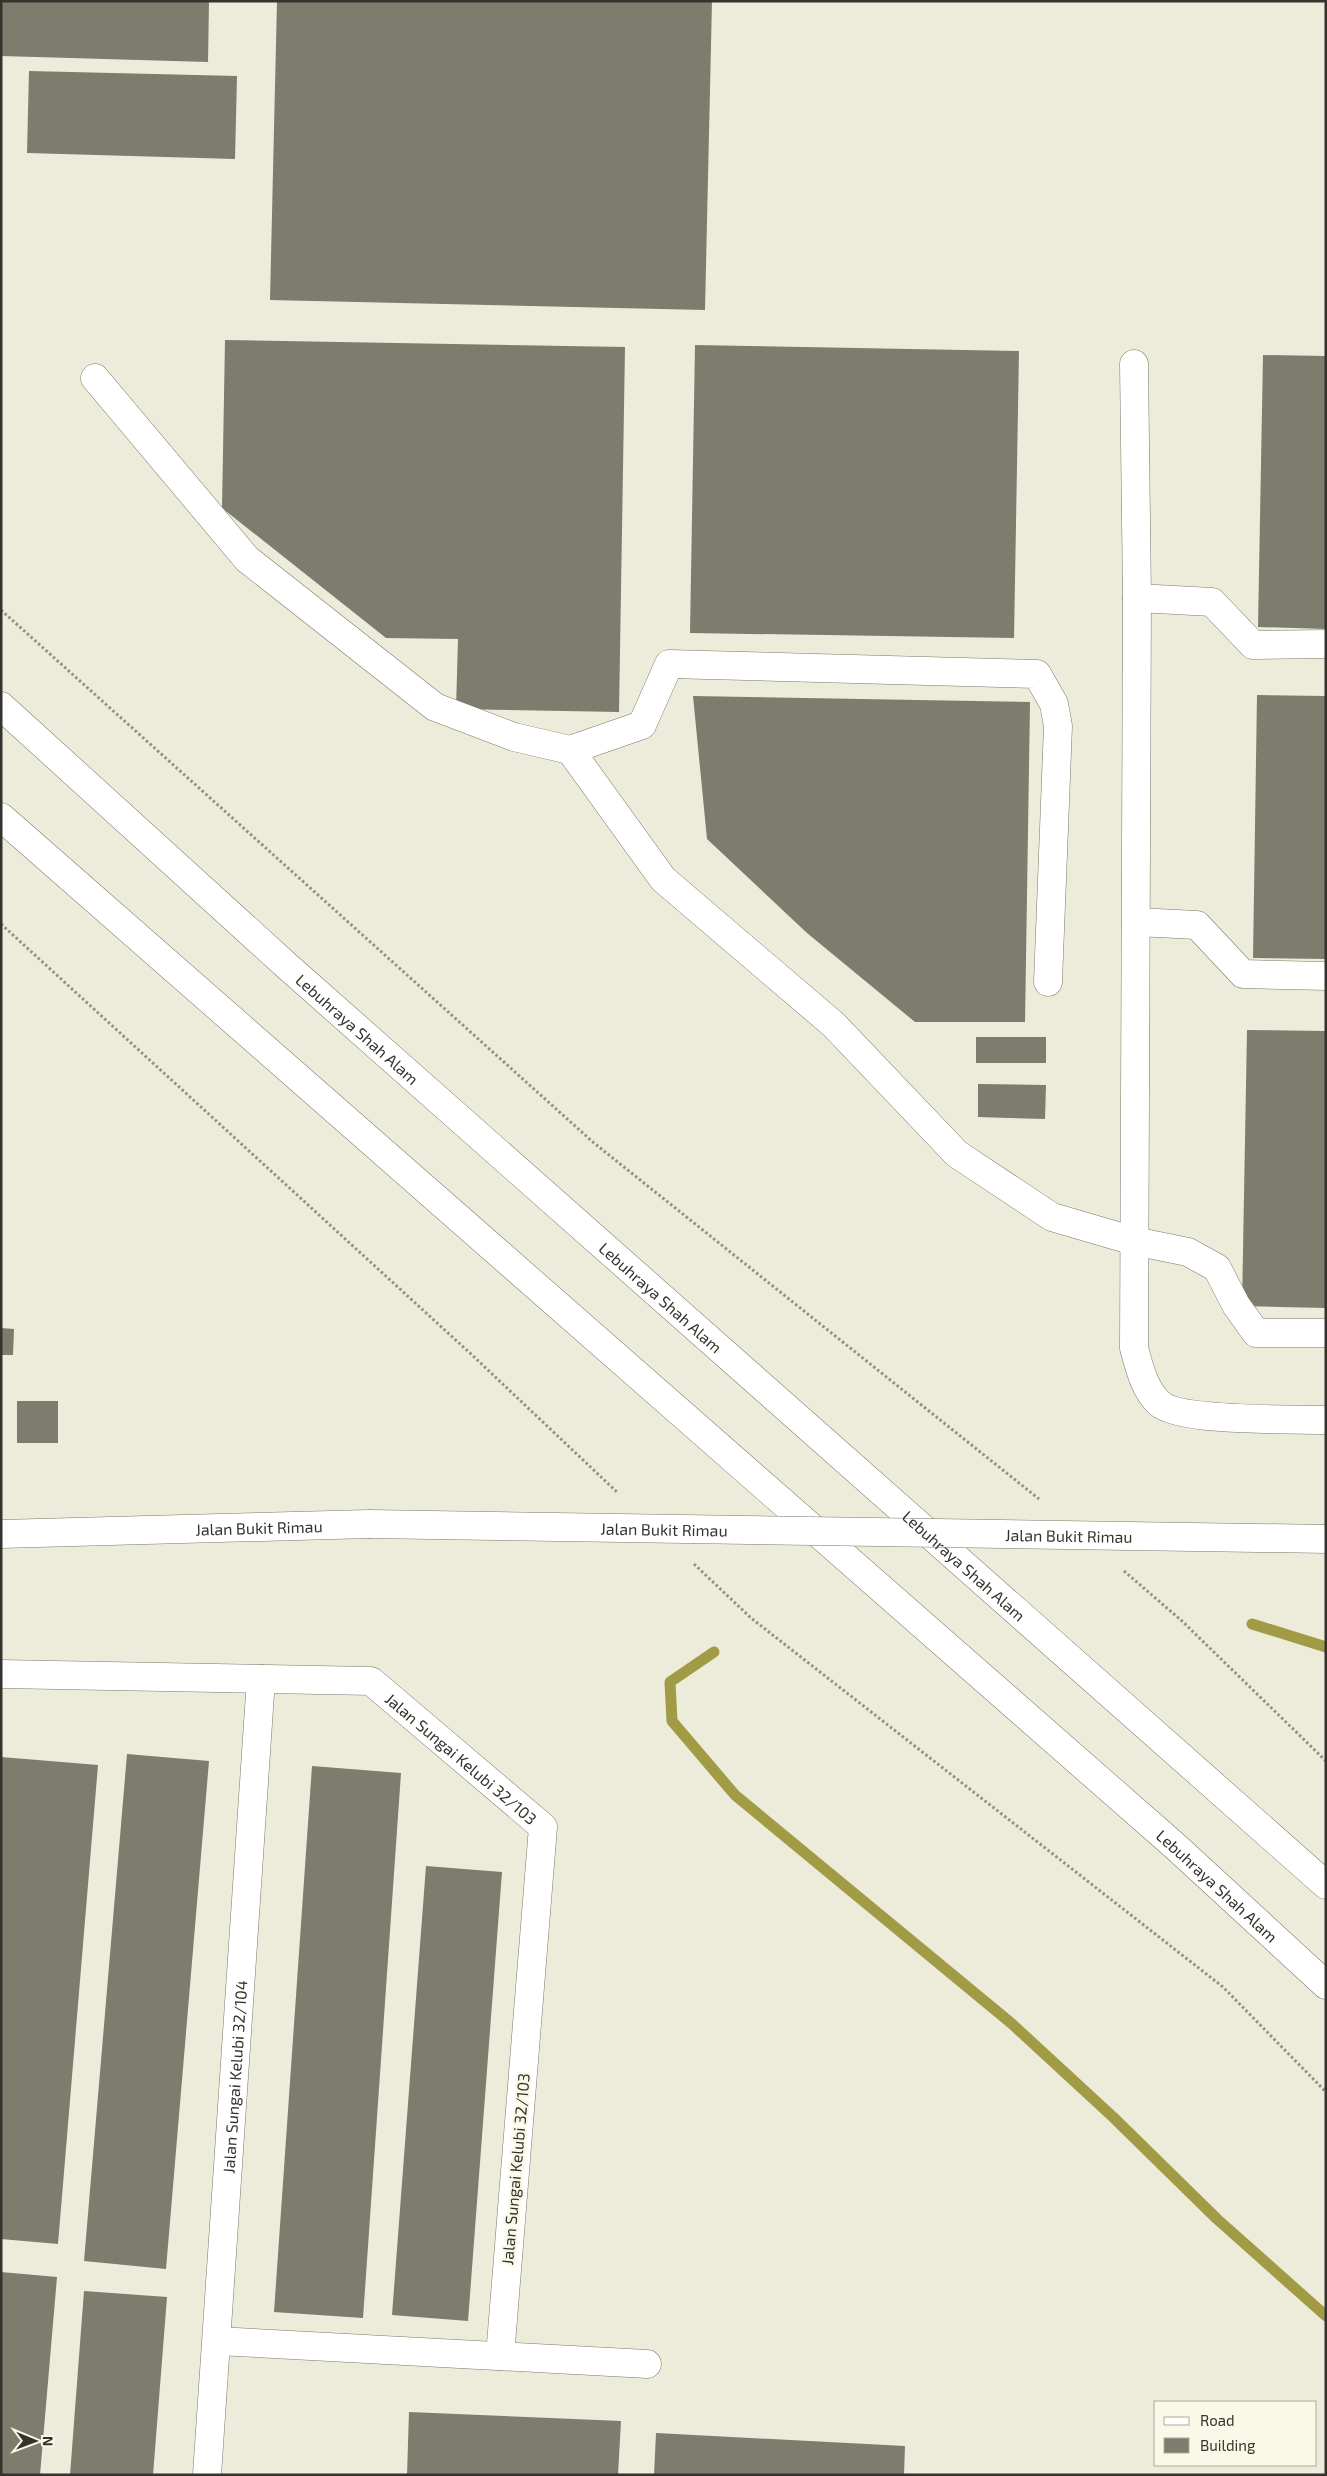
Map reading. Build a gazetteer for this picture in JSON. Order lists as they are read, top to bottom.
{
  "streets": {
    "main road": [
      "Lebuhraya Shah Alam",
      "Jalan Bukit Rimau",
      "Jalan Sungai Kelubi 32/103",
      "Jalan Sungai Kelubi 32/104"
    ]
  },
  "crossings": [
    ["Jalan Sungai Kelubi 32/103", "Jalan Sungai Kelubi 32/104"]
  ],
  "legend": ["Road", "Building"],
  "north": "right"
}
